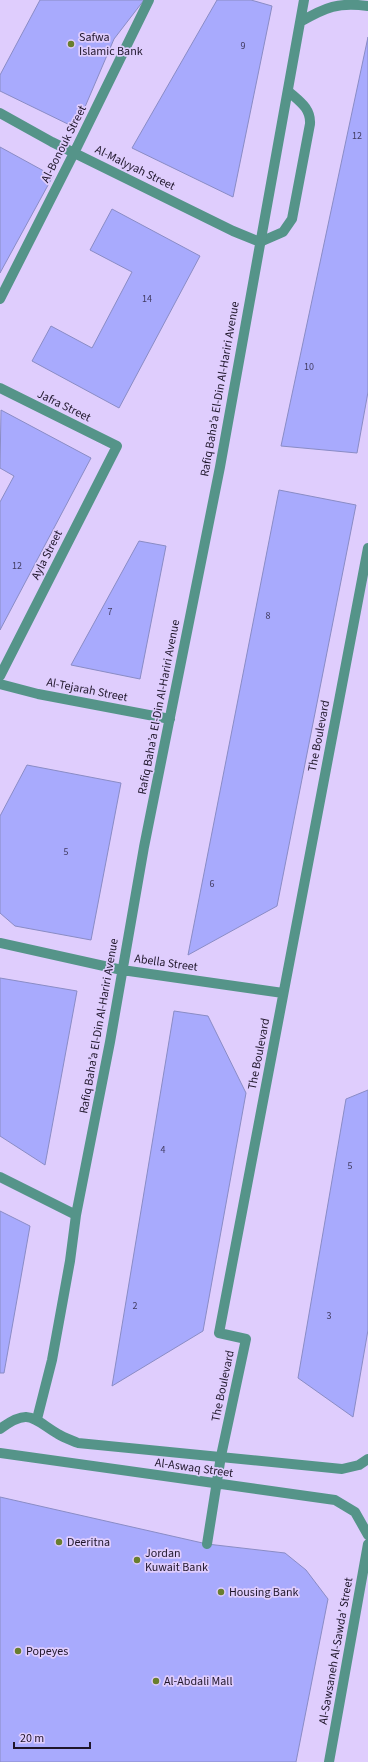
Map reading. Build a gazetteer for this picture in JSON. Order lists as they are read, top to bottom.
{
  "streets": {
    "street": [
      "Al-Bonouk Street",
      "Al-Malyyah Street",
      "Rafiq Baha’a El-Din Al-Hariri Avenue",
      "Jafra Street",
      "Ayla Street",
      "Al-Tejarah Street",
      "The Boulevard",
      "Abella Street",
      "Al-Aswaq Street",
      "Al-Sawsaneh Al-Sawda’ Street"
    ]
  },
  "crossings": [
    ["Al-Bonouk Street", "Al-Malyyah Street"],
    ["Al-Malyyah Street", "Rafiq Baha’a El-Din Al-Hariri Avenue"],
    ["Rafiq Baha’a El-Din Al-Hariri Avenue", "Al-Tejarah Street"],
    ["Rafiq Baha’a El-Din Al-Hariri Avenue", "Abella Street"],
    ["Rafiq Baha’a El-Din Al-Hariri Avenue", "Al-Aswaq Street"],
    ["Jafra Street", "Ayla Street"],
    ["The Boulevard", "Abella Street"],
    ["The Boulevard", "Al-Aswaq Street"]
  ],
  "places": [
    "Safwa Islamic Bank",
    "Deeritna",
    "Jordan Kuwait Bank",
    "Housing Bank",
    "Popeyes",
    "Al-Abdali Mall"
  ],
  "house_numbers": [
    "9",
    "12",
    "14",
    "10",
    "12",
    "7",
    "8",
    "5",
    "6",
    "4",
    "5",
    "2",
    "3"
  ],
  "scale_bar": "20 m"
}
